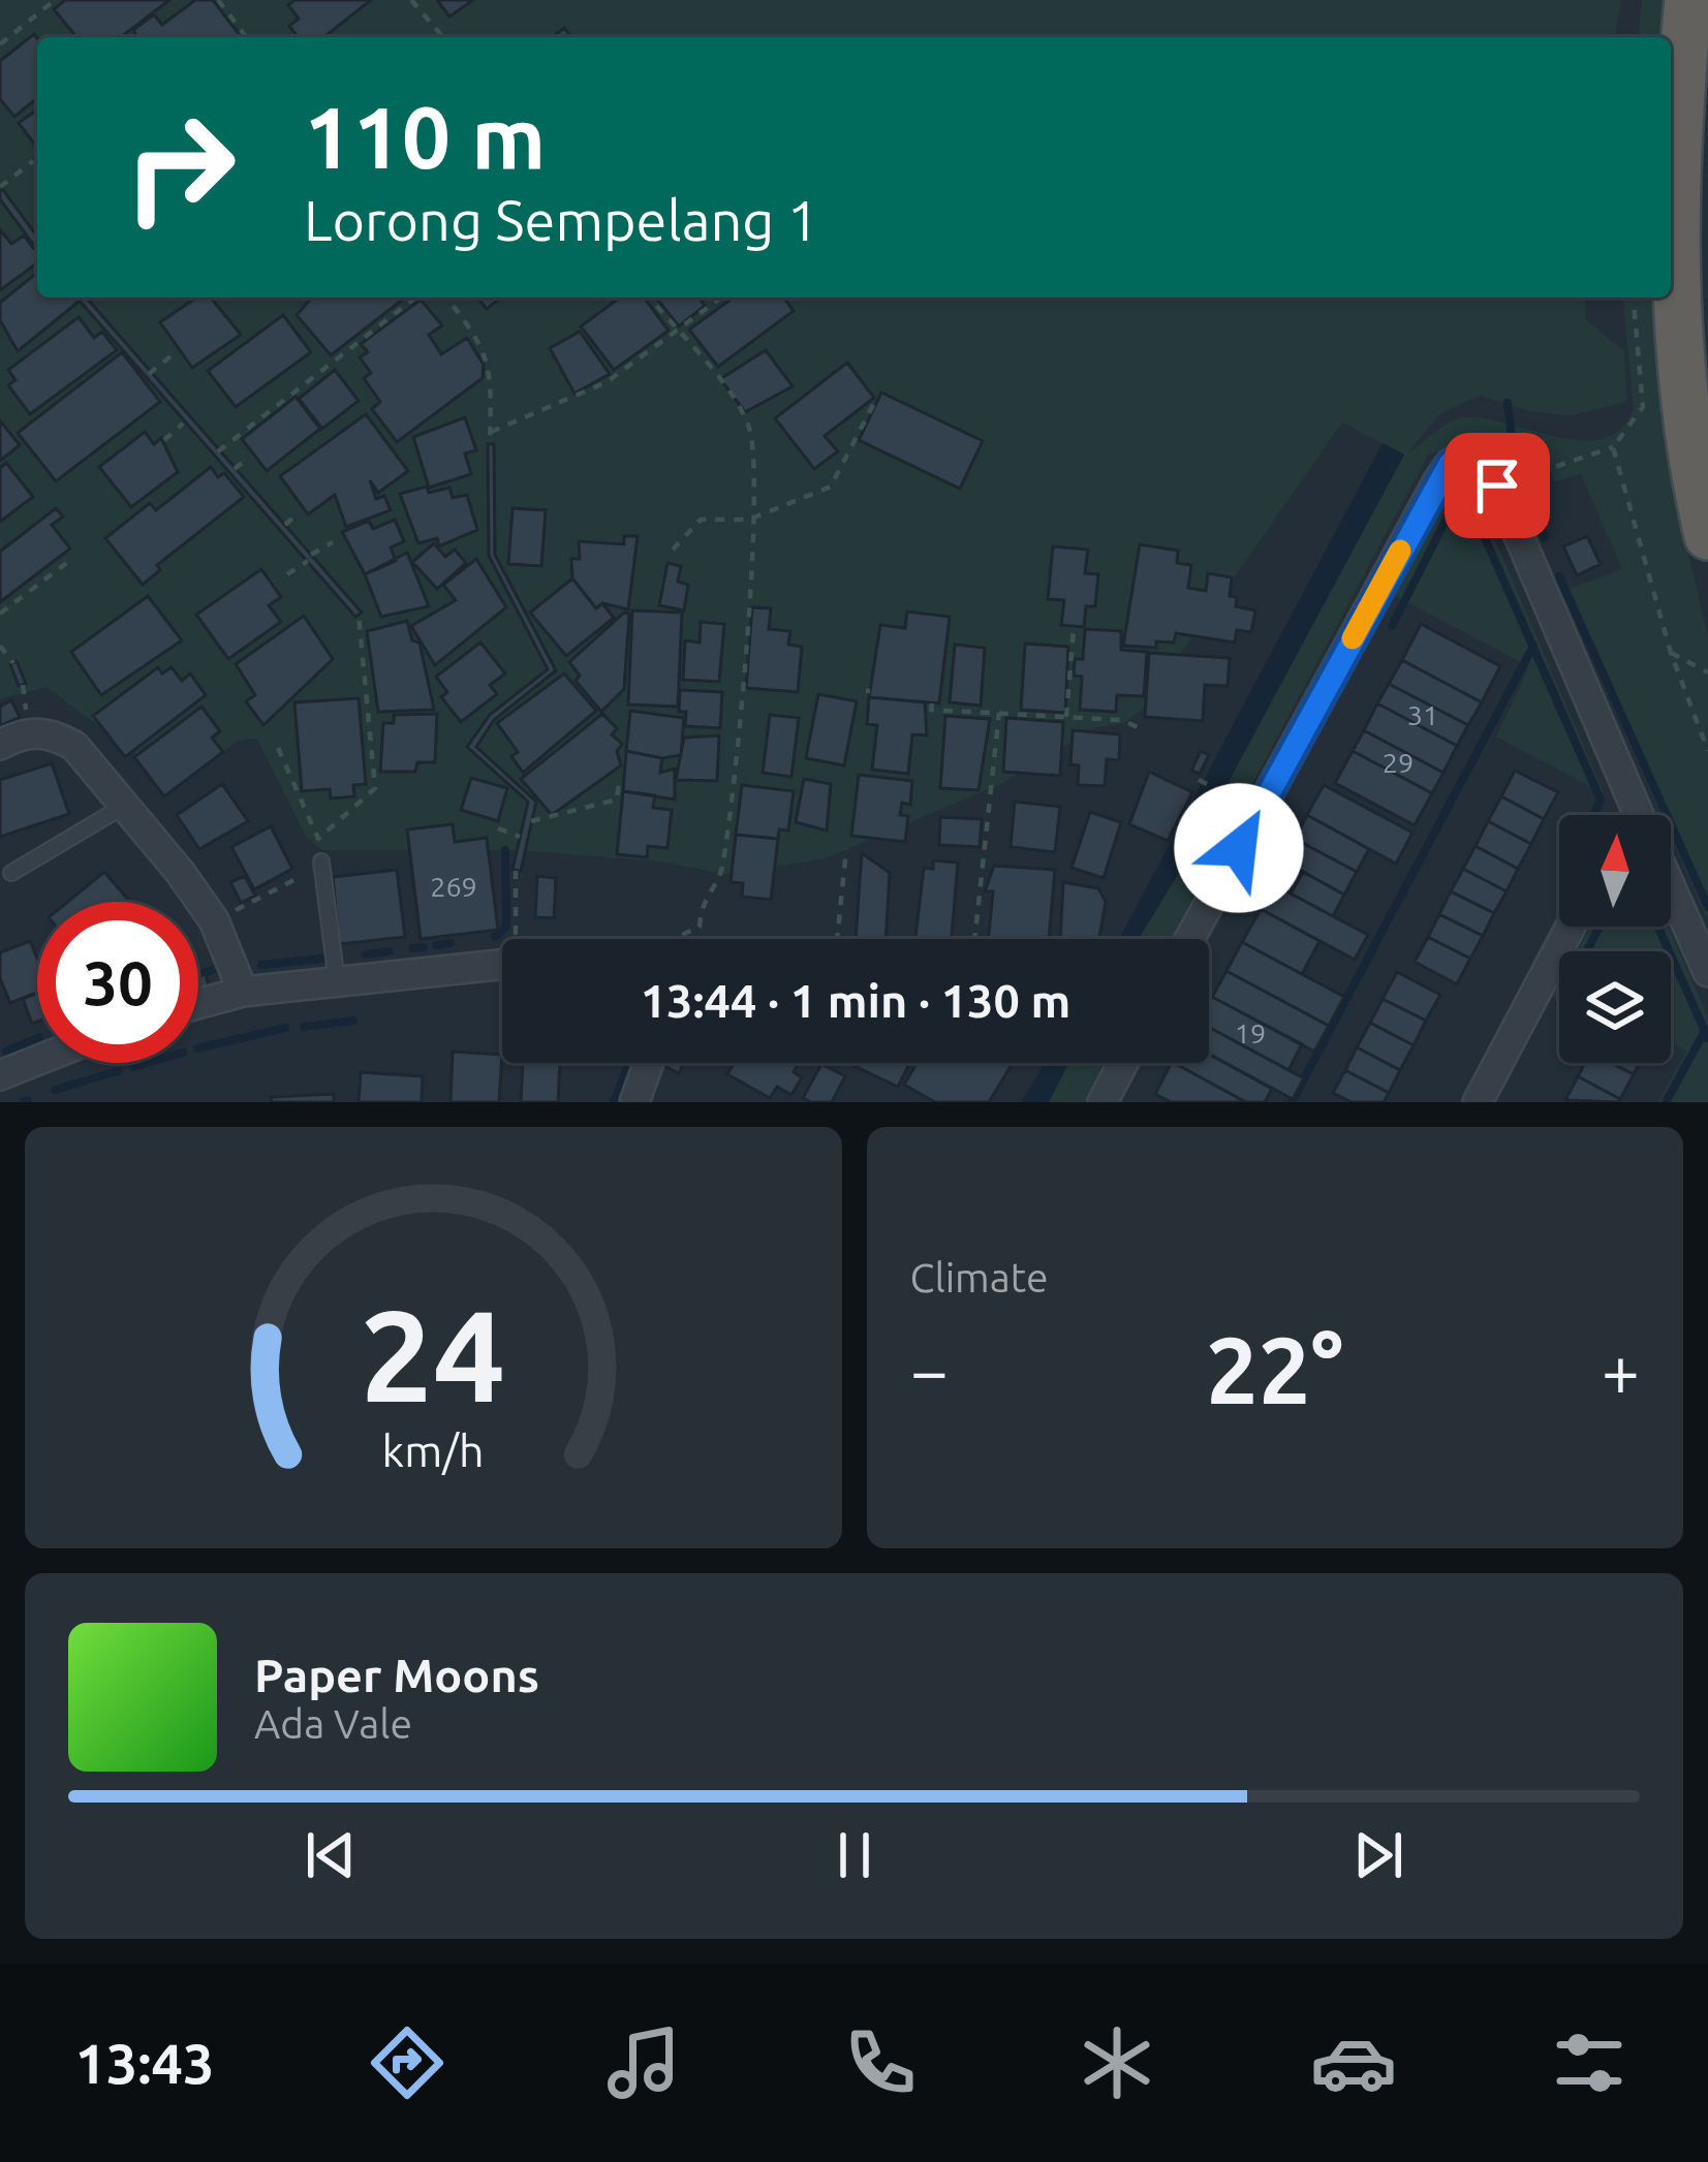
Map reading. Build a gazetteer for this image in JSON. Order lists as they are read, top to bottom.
{
  "house_numbers": [
    "31",
    "29",
    "269",
    "19"
  ],
  "north": "top",
  "page": {
    "turn": ["110 m", "Lorong Sempelang 1"],
    "limit": "30",
    "trip": "13:44 · 1 min · 130 m",
    "tile": "Climate",
    "heat": ["−", "22°", "+"],
    "song": ["Paper Moons", "Ada Vale"],
    "tabs": "13:43",
    "gauge": ["24", "km/h"]
  }
}
